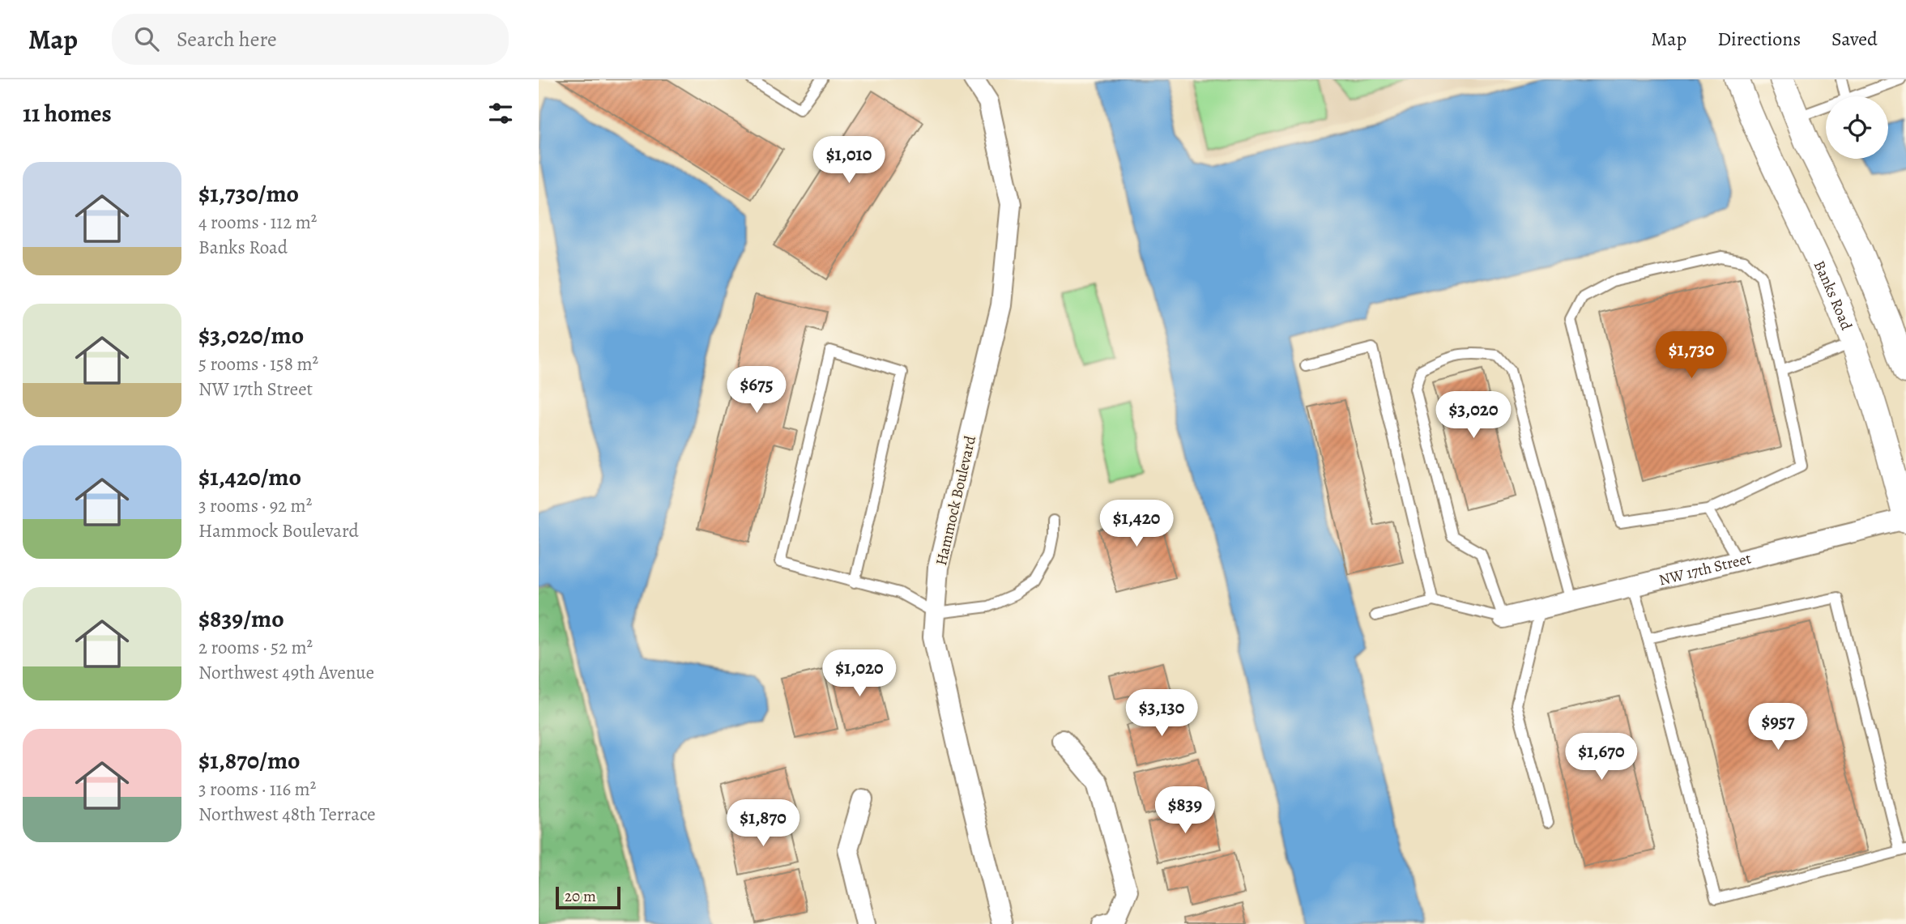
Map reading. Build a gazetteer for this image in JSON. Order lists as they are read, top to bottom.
{
  "streets": {
    "street": ["Banks Road", "Hammock Boulevard", "NW 17th Street"]
  },
  "crossings": [
    ["Banks Road", "NW 17th Street"]
  ],
  "scale_bar": "20 m",
  "page": {
    "header": "Map",
    "search": "Search here",
    "nav": ["Map", "Directions", "Saved"],
    "heading": "11 homes",
    "price": [
      "$1,010",
      "$1,730",
      "$675",
      "$3,020",
      "$1,420",
      "$1,020",
      "$3,130",
      "$957",
      "$1,670",
      "$839",
      "$1,870"
    ],
    "list": [
      {
        "name": "$1,730/mo",
        "note": "4 rooms · 112 m² · Banks Road"
      },
      {
        "name": "$3,020/mo",
        "note": "5 rooms · 158 m² · NW 17th Street"
      },
      {
        "name": "$1,420/mo",
        "note": "3 rooms · 92 m² · Hammock Boulevard"
      },
      {
        "name": "$839/mo",
        "note": "2 rooms · 52 m² · Northwest 49th Avenue"
      },
      {
        "name": "$1,870/mo",
        "note": "3 rooms · 116 m² · Northwest 48th Terrace"
      }
    ],
    "scale": "20 m"
  }
}
